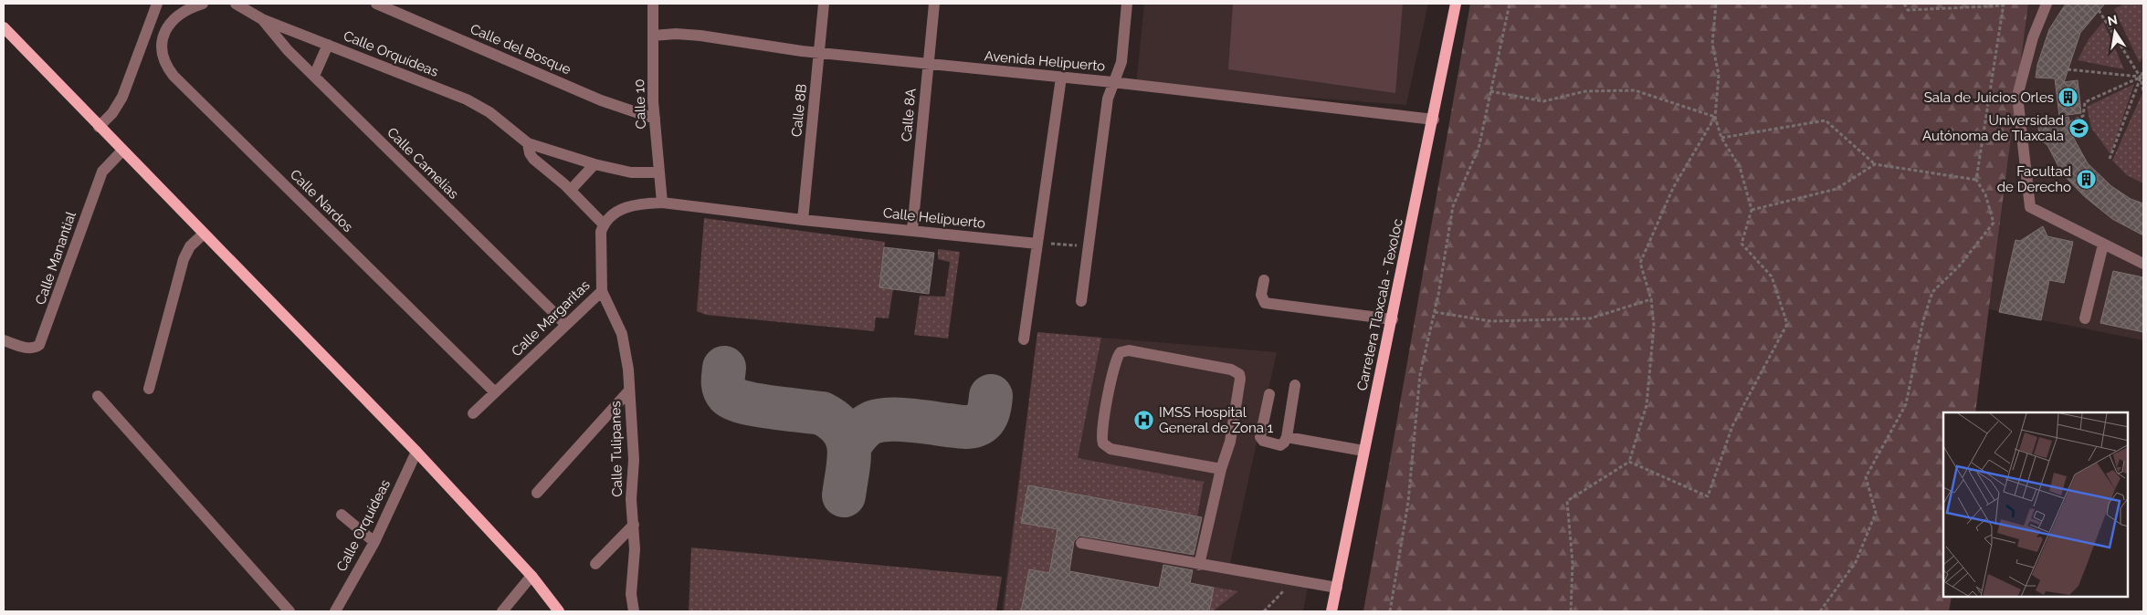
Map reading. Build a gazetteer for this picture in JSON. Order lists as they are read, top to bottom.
{
  "streets": {
    "main road": ["Carretera Tlaxcala - Texoloc"],
    "street": [
      "Calle del Bosque",
      "Calle Orquídeas",
      "Avenida Helipuerto",
      "Calle 10",
      "Calle 8B",
      "Calle 8A",
      "Calle Camelias",
      "Calle Nardos",
      "Calle Helipuerto",
      "Calle Manantial",
      "Calle Margaritas",
      "Calle Tulipanes"
    ]
  },
  "crossings": [
    ["Calle del Bosque", "Calle 10"],
    ["Calle Orquídeas", "Calle 10"],
    ["Calle Orquídeas", "Calle Camelias"],
    ["Calle Orquídeas", "Calle Margaritas"],
    ["Avenida Helipuerto", "Calle 10"],
    ["Avenida Helipuerto", "Calle 8B"],
    ["Avenida Helipuerto", "Calle 8A"],
    ["Avenida Helipuerto", "Carretera Tlaxcala - Texoloc"],
    ["Calle 10", "Calle Helipuerto"],
    ["Calle 8B", "Calle Helipuerto"],
    ["Calle 8A", "Calle Helipuerto"],
    ["Calle Camelias", "Calle Margaritas"],
    ["Calle Nardos", "Calle Margaritas"],
    ["Calle Margaritas", "Calle Tulipanes"]
  ],
  "places": {
    "building": ["Sala de Juicios Orles", "Facultad de Derecho"],
    "school or university": ["Universidad Autónoma de Tlaxcala"],
    "hospital": ["IMSS Hospital General de Zona 1"]
  },
  "north": "top"
}
